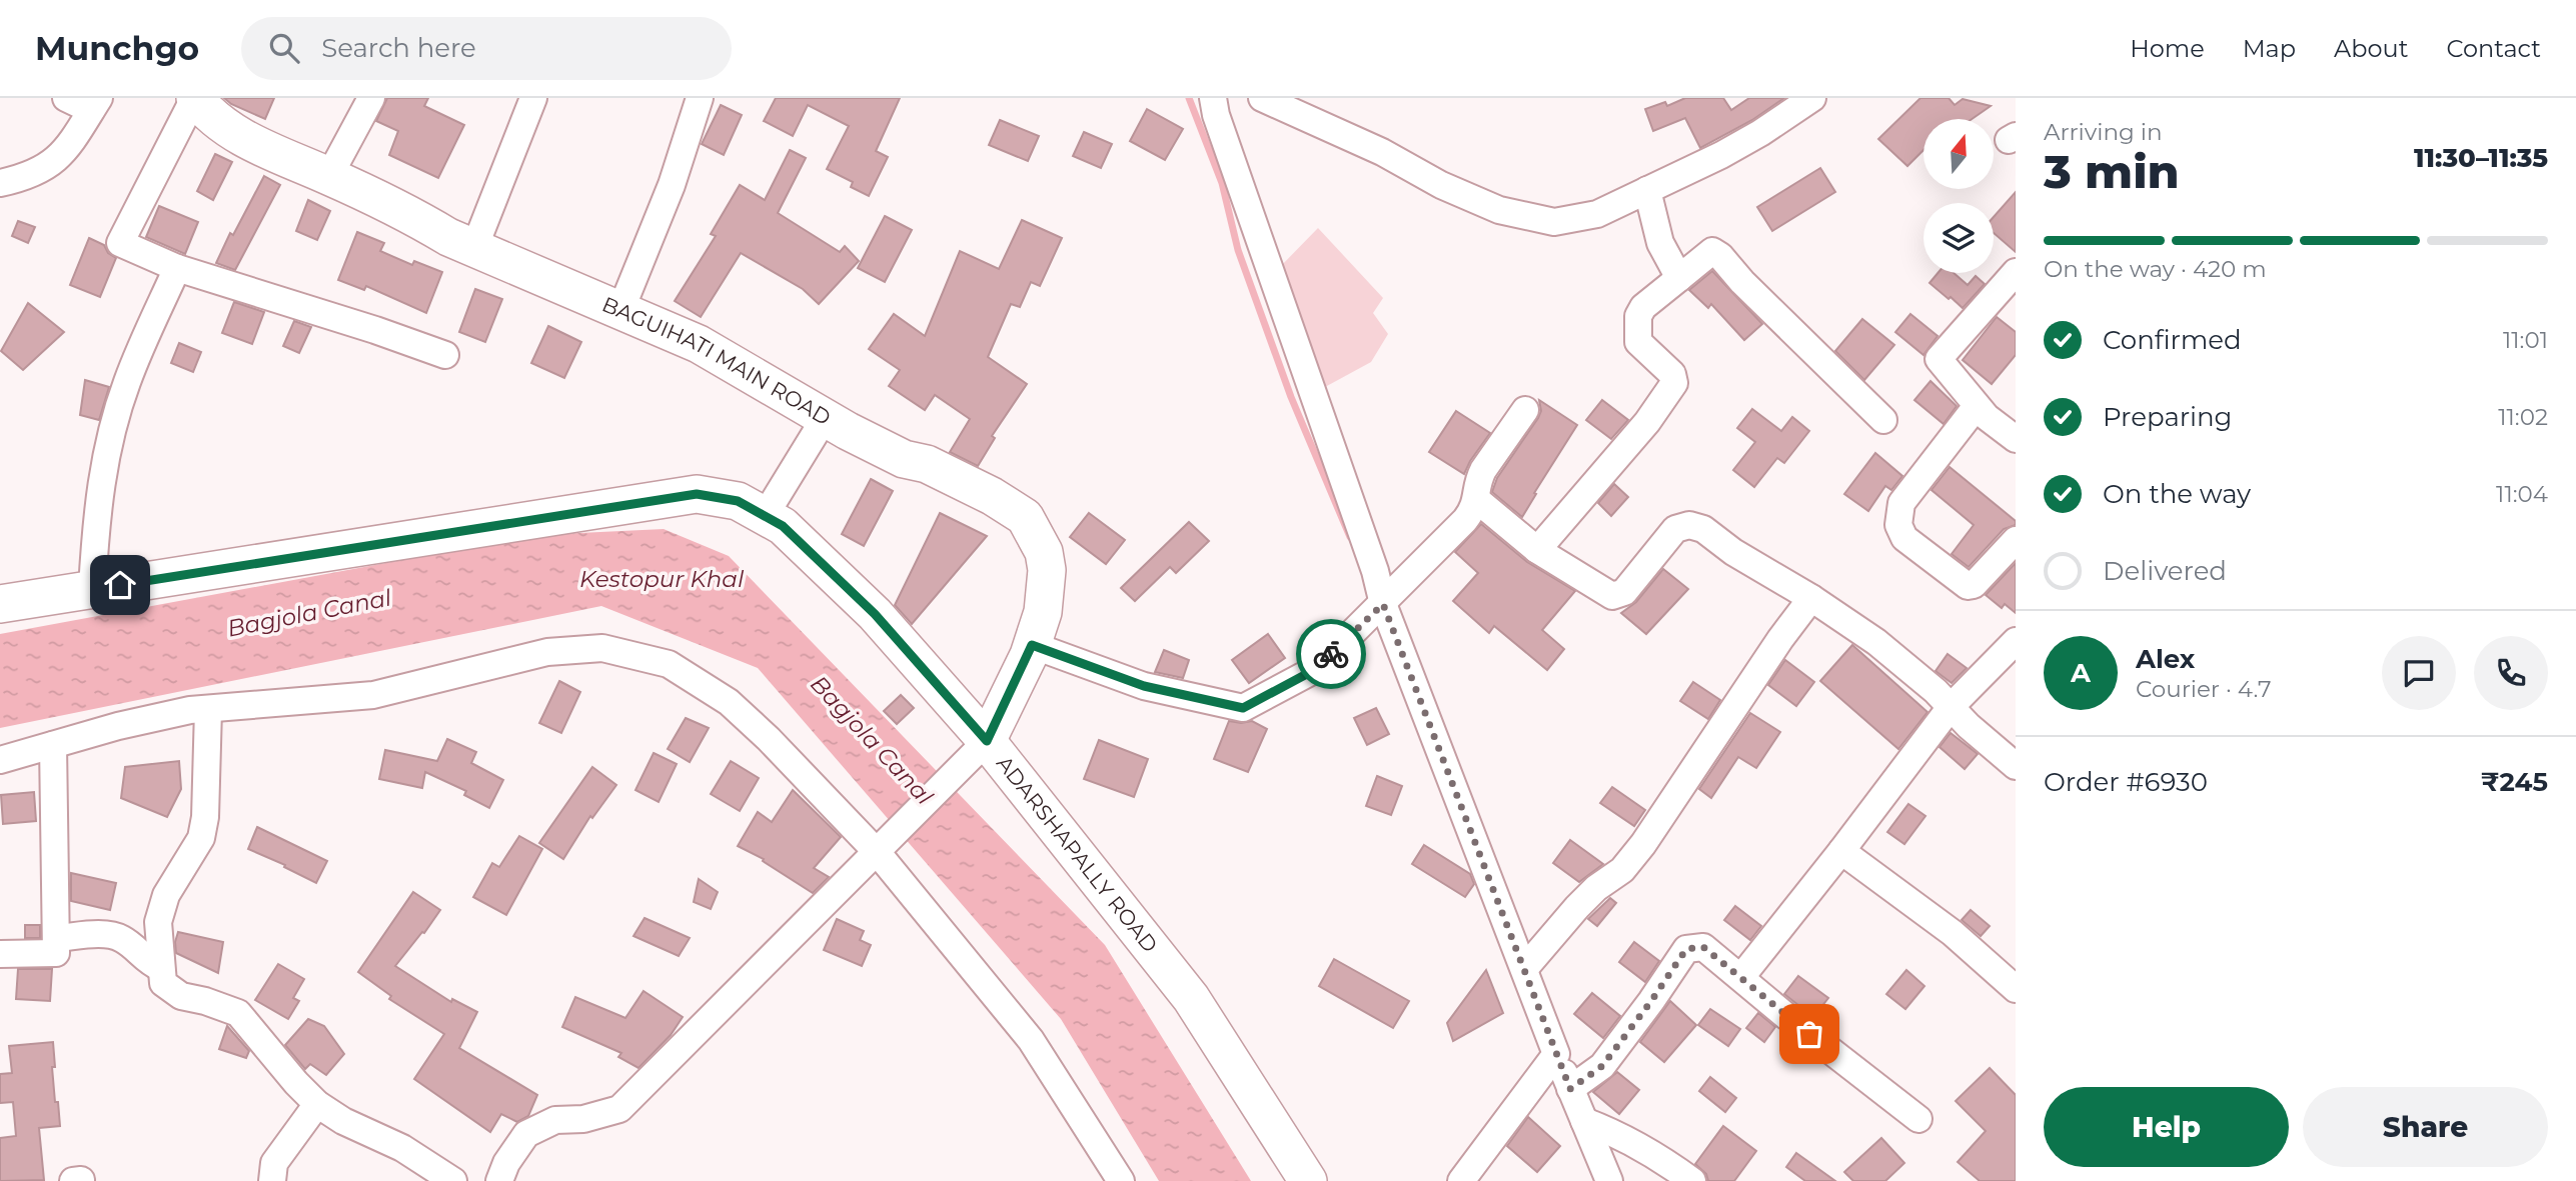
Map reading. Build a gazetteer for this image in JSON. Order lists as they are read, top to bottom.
{
  "streets": {
    "street": ["BAGUIHATI MAIN ROAD", "ADARSHAPALLY ROAD"]
  },
  "crossings": [
    ["BAGUIHATI MAIN ROAD", "ADARSHAPALLY ROAD"]
  ],
  "water": ["Kestopur Khal", "Bagjola Canal"],
  "north": "top",
  "page": {
    "header": "Munchgo",
    "search": "Search here",
    "nav": [
      "Home",
      "Map",
      "About",
      "Contact"
    ],
    "heading": ["3 min", "Arriving in", "11:30–11:35"],
    "panel": [
      "Alex",
      "Courier · 4.7",
      "Order #6930",
      "₹245"
    ],
    "bar": "On the way · 420 m",
    "list": [
      ["Confirmed", "11:01"],
      ["Preparing", "11:02"],
      ["On the way", "11:04"],
      "Delivered"
    ],
    "round": "A",
    "buttons": ["Help", "Share"]
  }
}
